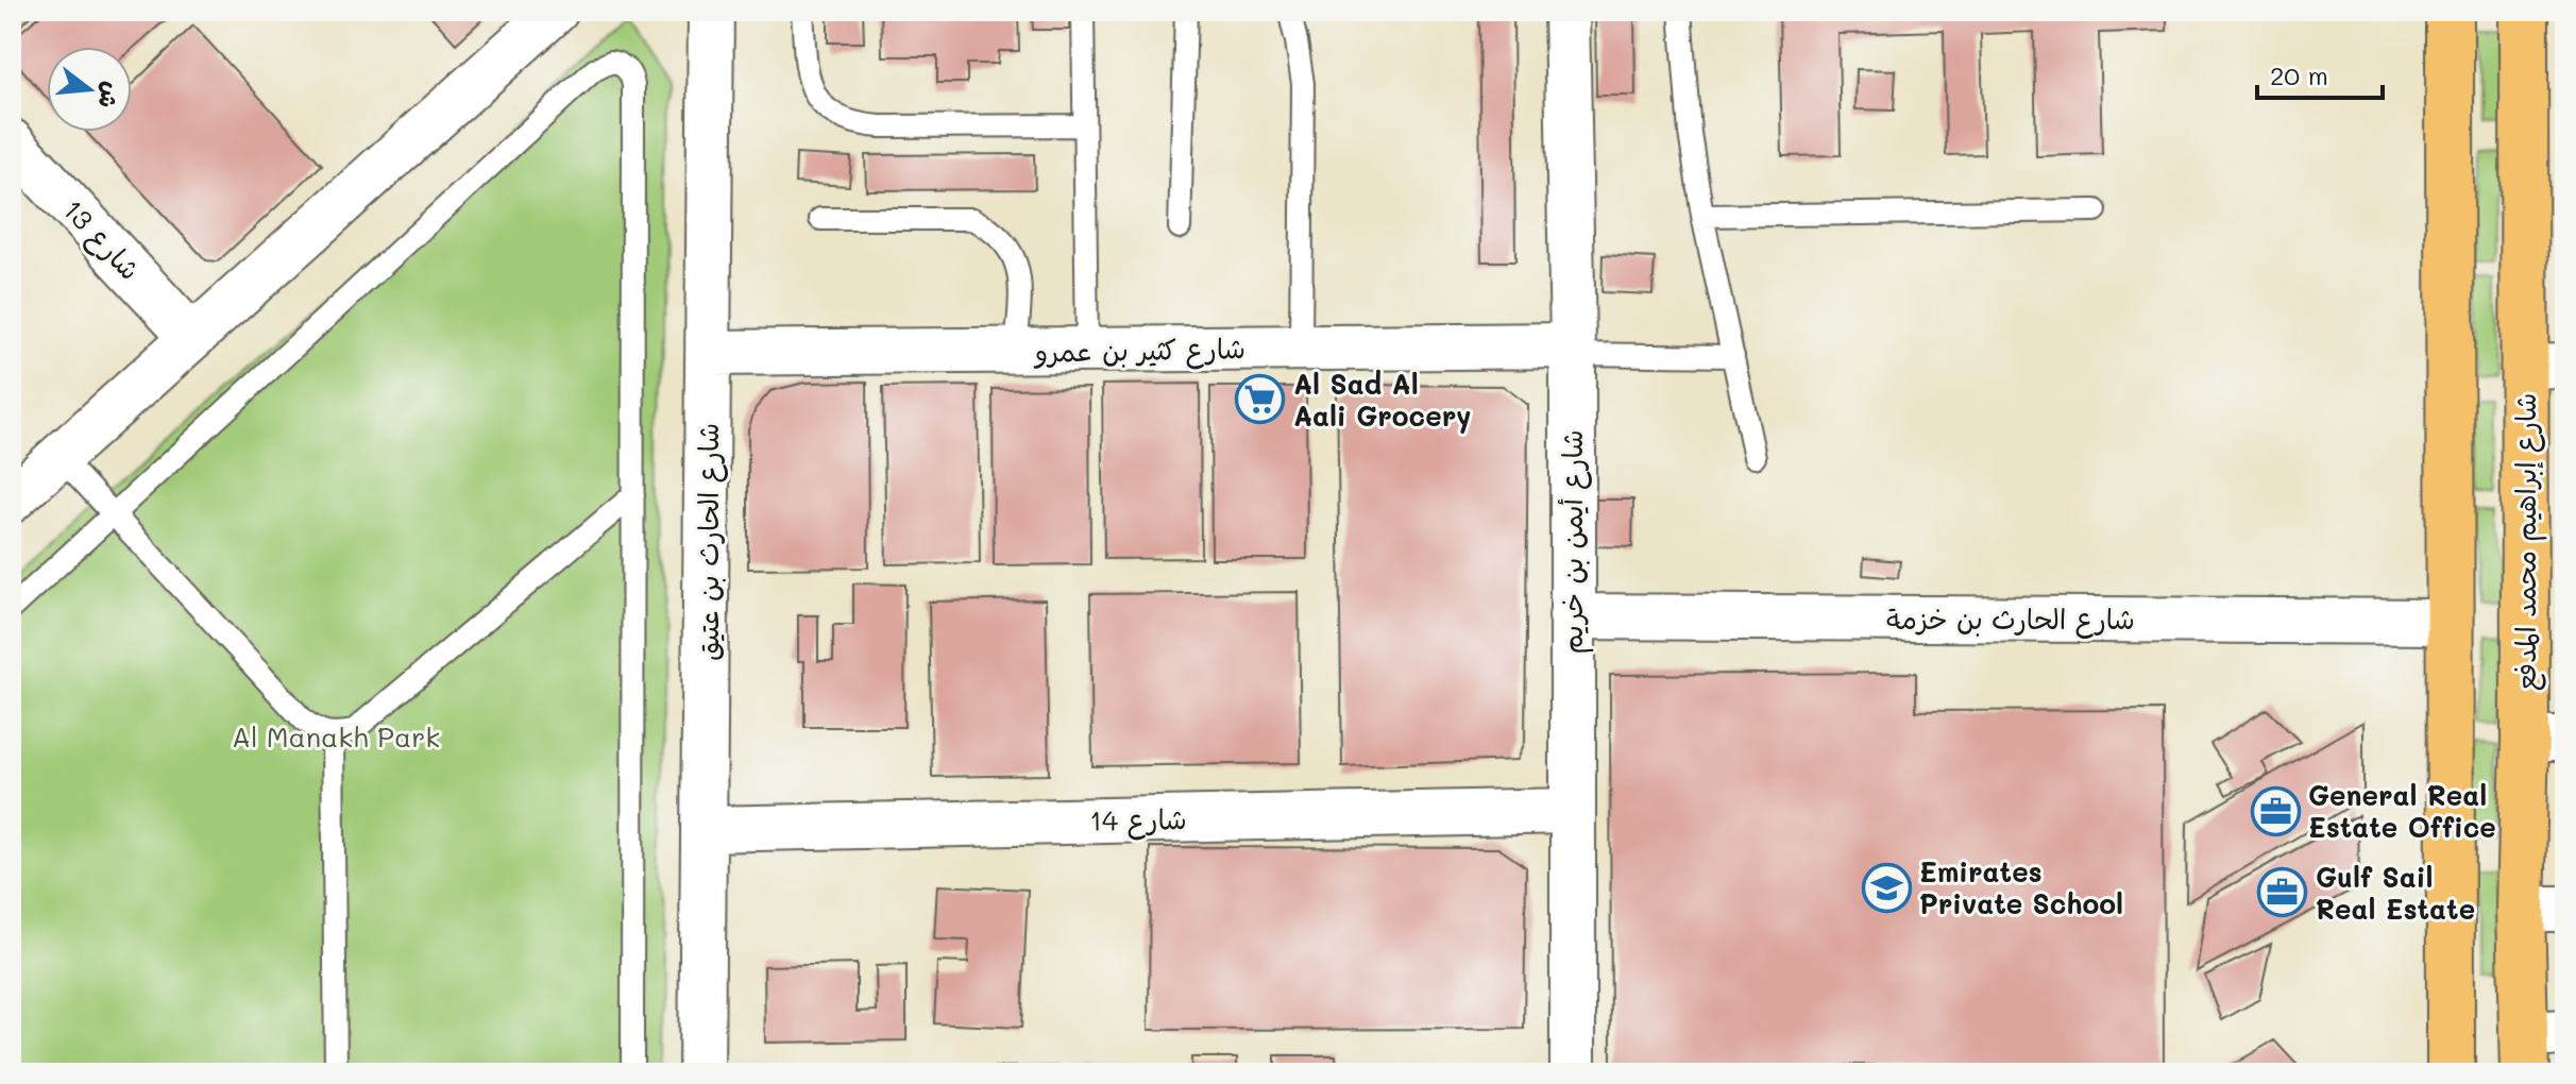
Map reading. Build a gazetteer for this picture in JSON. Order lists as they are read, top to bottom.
{
  "streets": {
    "main road": ["شارع إبراهيم محمد المدفع"],
    "street": [
      "شارع 13",
      "شارع كثير بن عمرو",
      "شارع الحارث بن عتيق",
      "شارع أيمن بن خريم",
      "شارع الحارث بن خزمة",
      "شارع 14"
    ]
  },
  "crossings": [
    ["شارع كثير بن عمرو", "شارع الحارث بن عتيق"],
    ["شارع كثير بن عمرو", "شارع أيمن بن خريم"],
    ["شارع الحارث بن عتيق", "شارع 14"],
    ["شارع أيمن بن خريم", "شارع الحارث بن خزمة"],
    ["شارع أيمن بن خريم", "شارع 14"]
  ],
  "parks": ["Al Manakh Park"],
  "places": {
    "supermarket": ["Al Sad Al Aali Grocery"],
    "office": ["General Real Estate Office", "Gulf Sail Real Estate"],
    "school or university": ["Emirates Private School"]
  },
  "scale_bar": "20 m",
  "north": "right"
}
